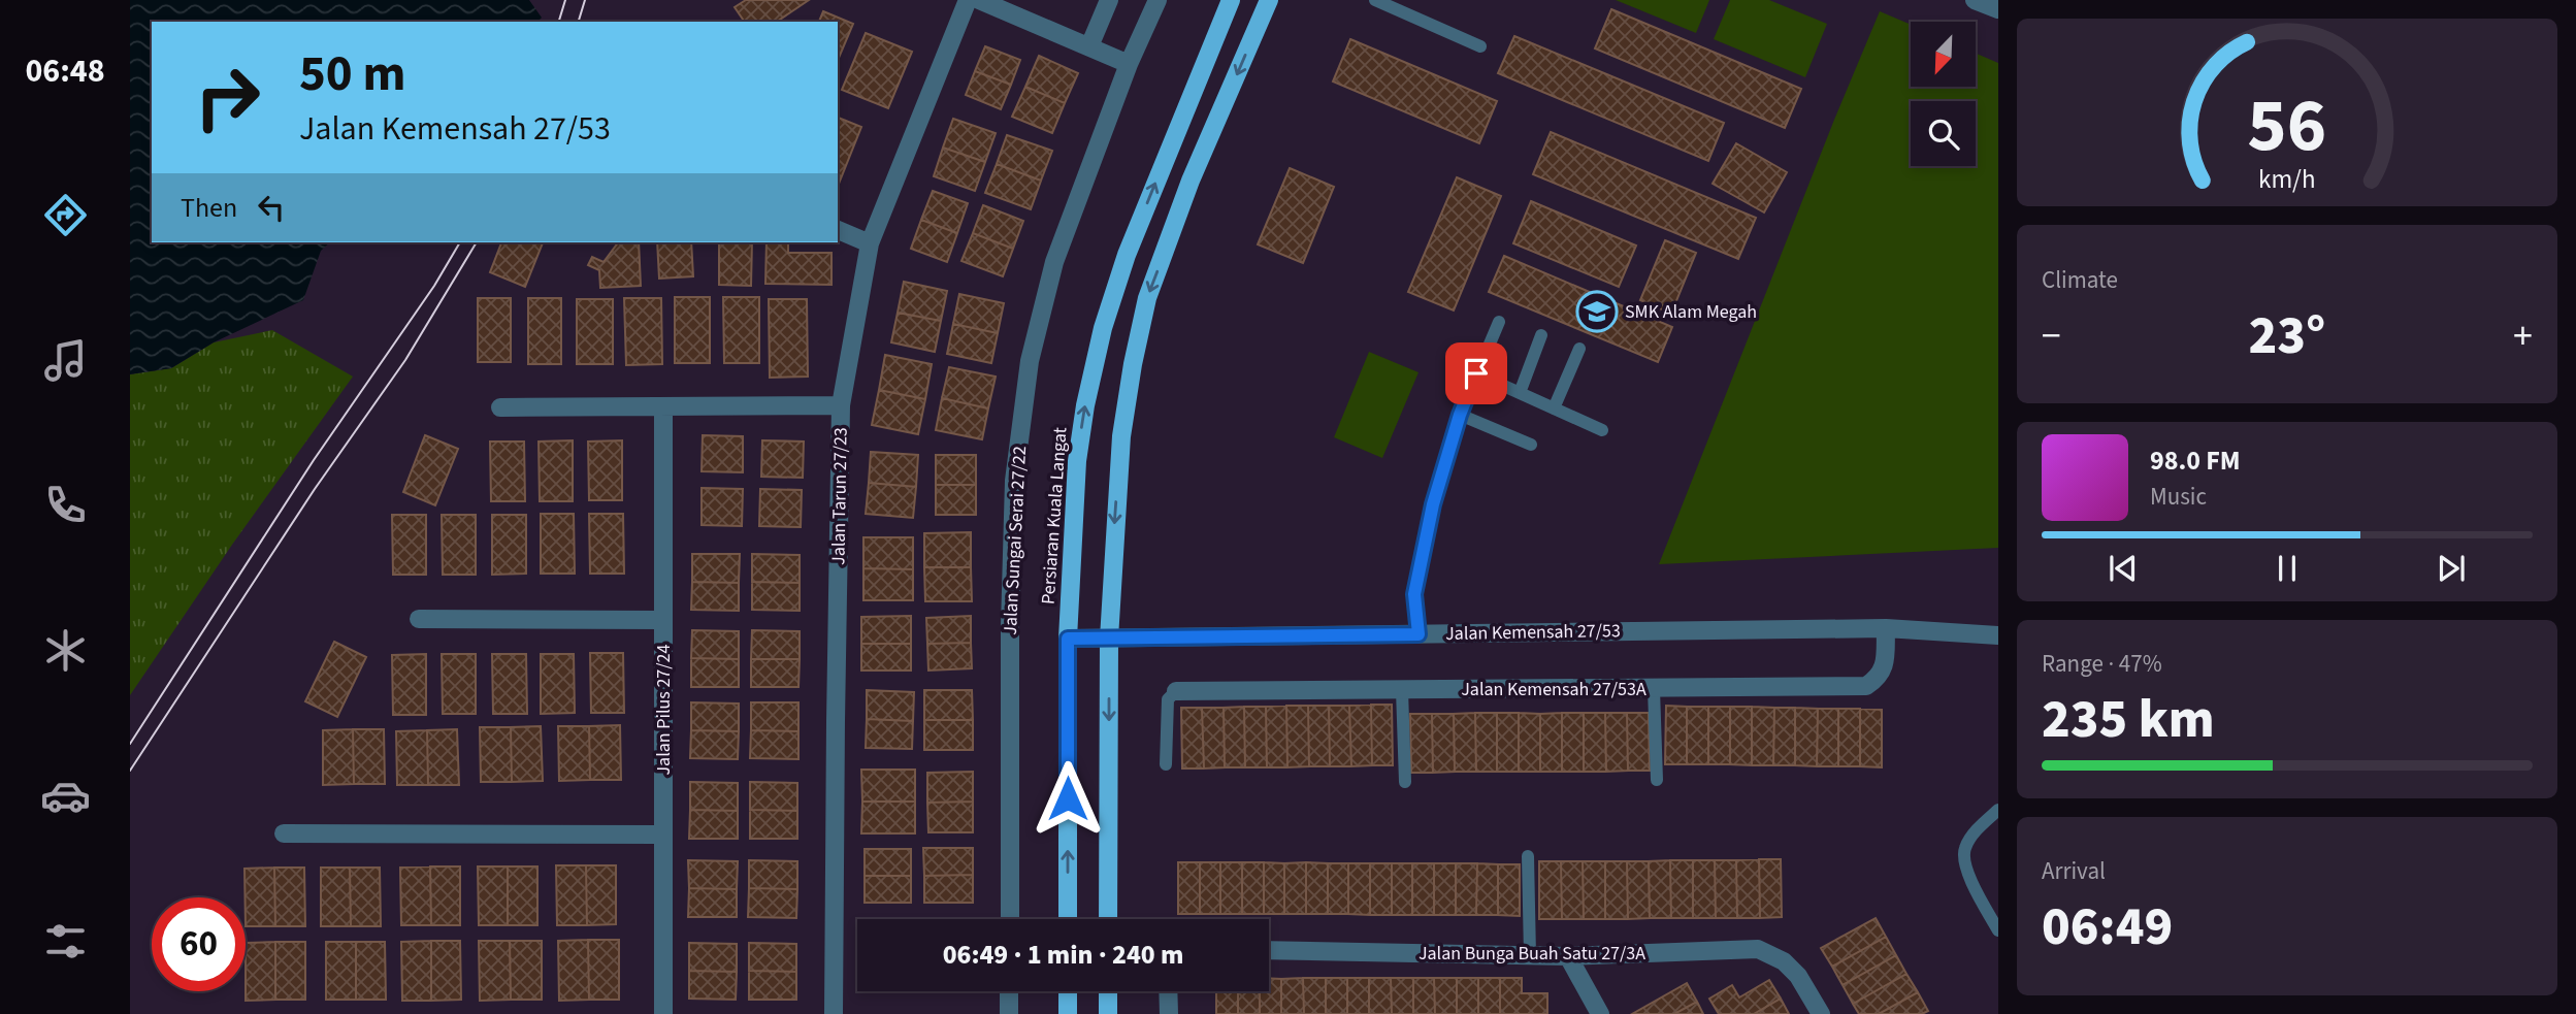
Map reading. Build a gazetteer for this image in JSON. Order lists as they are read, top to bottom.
{
  "streets": {
    "main road": ["Persiaran Kuala Langat"],
    "street": [
      "Jalan Tarun 27/23",
      "Jalan Sungai Serai 27/22",
      "Jalan Kemensah 27/53",
      "Jalan Kemensah 27/53A",
      "Jalan Pilus 27/24",
      "Jalan Bunga Buah Satu 27/3A"
    ]
  },
  "crossings": [
    ["Persiaran Kuala Langat", "Jalan Kemensah 27/53"],
    ["Jalan Kemensah 27/53", "Jalan Kemensah 27/53A"]
  ],
  "places": {
    "school or university": ["SMK Alam Megah"]
  },
  "north": "bottom left",
  "page": {
    "tabs": "06:48",
    "turn": ["50 m", "Jalan Kemensah 27/53"],
    "then": "Then",
    "tile": [
      "Climate",
      ["Range · 47%", "235 km"],
      ["Arrival", "06:49"]
    ],
    "heat": ["−", "23°", "+"],
    "song": ["98.0 FM", "Music"],
    "limit": "60",
    "trip": "06:49 · 1 min · 240 m",
    "gauge": ["56", "km/h"]
  }
}
